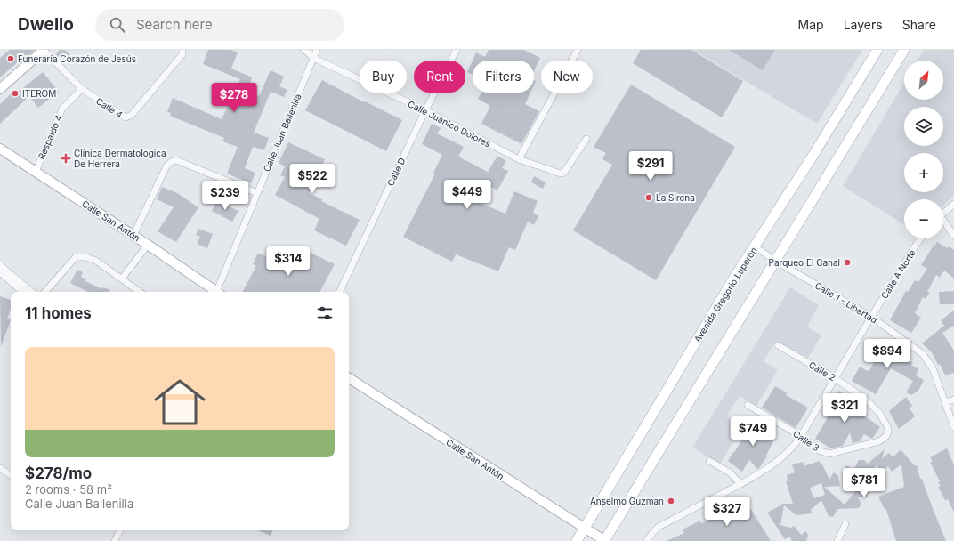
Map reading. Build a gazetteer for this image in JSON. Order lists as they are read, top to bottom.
{
  "streets": {
    "main road": ["Avenida Gregorio Luperón"],
    "street": [
      "Calle 4",
      "Calle Juanico Dolores",
      "Calle Juan Ballenilla",
      "Respaldo 4",
      "Calle D",
      "Calle San Antón",
      "Calle A Norte",
      "Calle 1 - Libertad",
      "Calle 2",
      "Calle 3"
    ]
  },
  "crossings": [
    ["Calle 4", "Respaldo 4"],
    ["Calle Juanico Dolores", "Calle Juan Ballenilla"],
    ["Calle Juanico Dolores", "Calle D"],
    ["Respaldo 4", "Calle San Antón"],
    ["Calle San Antón", "Avenida Gregorio Luperón"],
    ["Calle A Norte", "Calle 1 - Libertad"],
    ["Calle A Norte", "Calle 2"],
    ["Calle A Norte", "Calle 3"],
    ["Avenida Gregorio Luperón", "Calle 1 - Libertad"],
    ["Calle 2", "Calle 3"]
  ],
  "places": {
    "other": [
      "Funeraría Corazón de Jesús",
      "ITEROM",
      "La Sirena",
      "Parqueo El Canal",
      "Anselmo Guzman"
    ],
    "health": ["Clínica Dermatologica De Herrera"]
  },
  "north": "top right",
  "page": {
    "header": "Dwello",
    "search": "Search here",
    "nav": ["Map", "Layers", "Share"],
    "map_buttons": ["+", "−"],
    "chip": [
      "Buy",
      "Rent",
      "Filters",
      "New"
    ],
    "price": [
      "$278",
      "$291",
      "$522",
      "$449",
      "$239",
      "$314",
      "$894",
      "$321",
      "$749",
      "$781",
      "$327"
    ],
    "heading": "11 homes",
    "list": [
      {
        "name": "$278/mo",
        "note": "2 rooms · 58 m² · Calle Juan Ballenilla"
      }
    ]
  }
}
